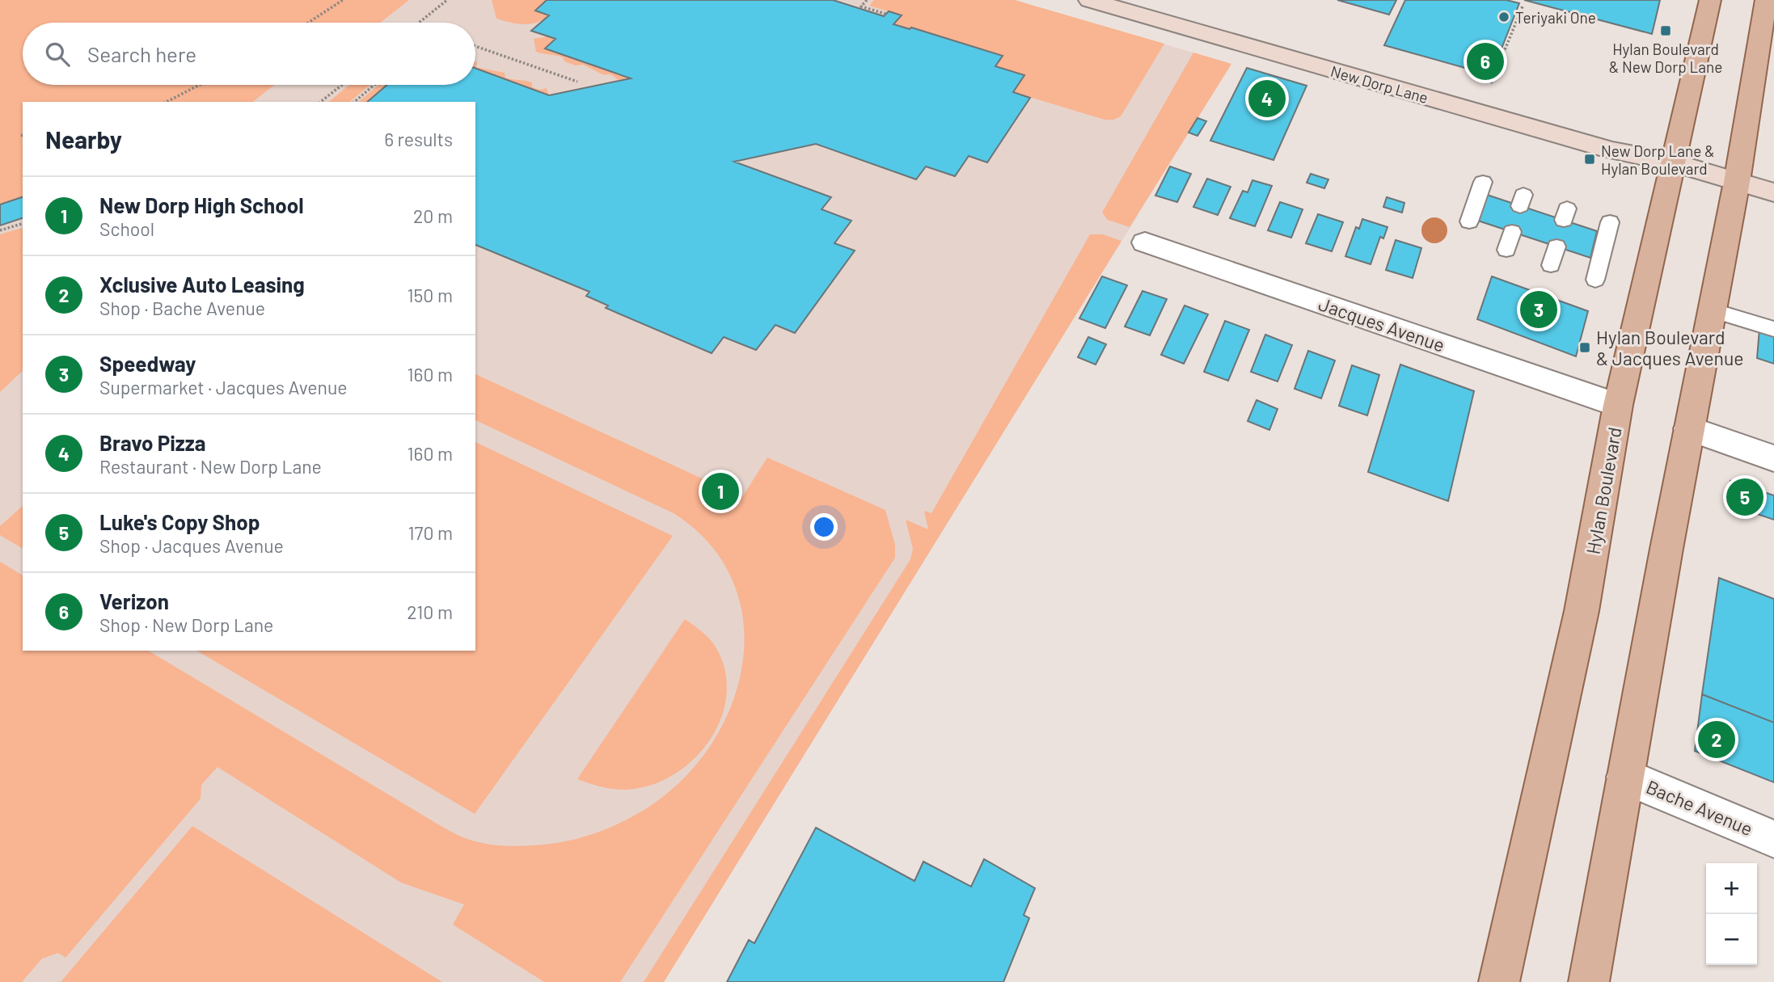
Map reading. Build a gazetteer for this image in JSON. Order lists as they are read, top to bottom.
{
  "streets": {
    "main road": ["Hylan Boulevard"],
    "street": ["New Dorp Lane", "Jacques Avenue", "Bache Avenue"]
  },
  "crossings": [
    ["New Dorp Lane", "Hylan Boulevard"],
    ["Jacques Avenue", "Hylan Boulevard"]
  ],
  "places": {
    "other": ["Teriyaki One"],
    "transit": ["Hylan Boulevard & New Dorp Lane", "New Dorp Lane & Hylan Boulevard", "Hylan Boulevard & Jacques Avenue"]
  },
  "page": {
    "search": "Search here",
    "pins": [
      "6",
      "4",
      "3",
      "1",
      "5",
      "2"
    ],
    "heading": ["Nearby", "6 results"],
    "list": [
      {
        "mark": "1",
        "name": "New Dorp High School",
        "note": "School",
        "value": "20 m"
      },
      {
        "mark": "2",
        "name": "Xclusive Auto Leasing",
        "note": "Shop · Bache Avenue",
        "value": "150 m"
      },
      {
        "mark": "3",
        "name": "Speedway",
        "note": "Supermarket · Jacques Avenue",
        "value": "160 m"
      },
      {
        "mark": "4",
        "name": "Bravo Pizza",
        "note": "Restaurant · New Dorp Lane",
        "value": "160 m"
      },
      {
        "mark": "5",
        "name": "Luke's Copy Shop",
        "note": "Shop · Jacques Avenue",
        "value": "170 m"
      },
      {
        "mark": "6",
        "name": "Verizon",
        "note": "Shop · New Dorp Lane",
        "value": "210 m"
      }
    ],
    "map_buttons": ["+", "−"]
  }
}
